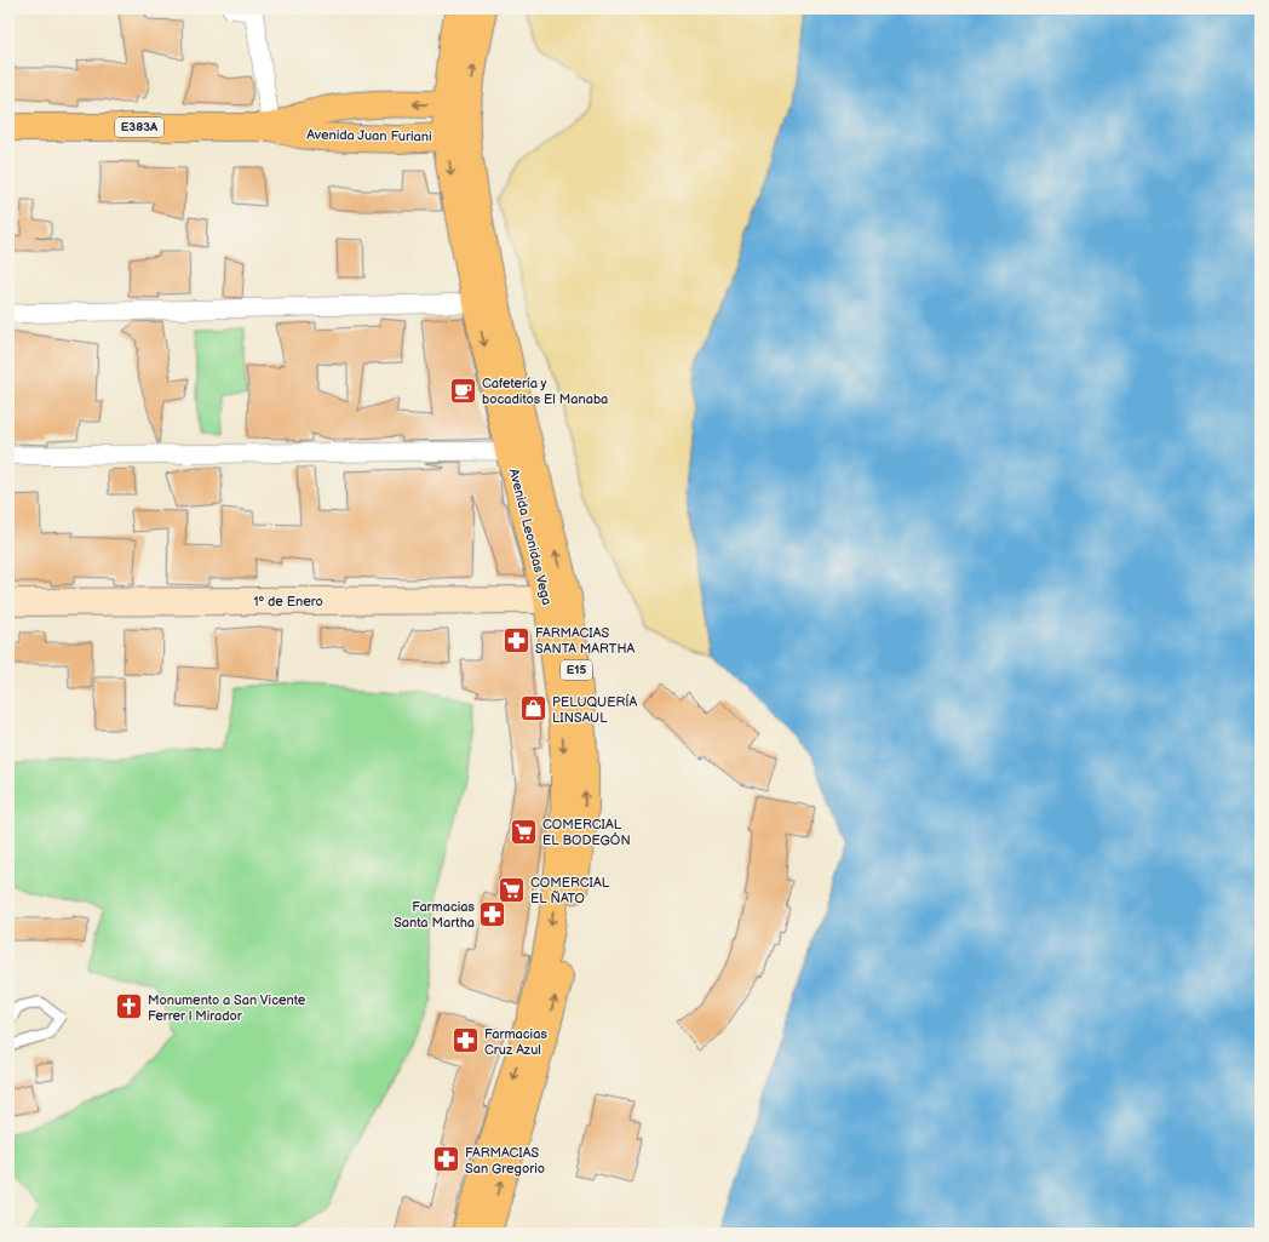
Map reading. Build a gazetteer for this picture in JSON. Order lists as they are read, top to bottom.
{
  "streets": {
    "main road": [
      "E383A",
      "Avenida Juan Furiani",
      "Avenida Leonidas Vega",
      "E15"
    ],
    "street": ["1º de Enero"]
  },
  "crossings": [
    ["Avenida Juan Furiani", "Avenida Leonidas Vega"],
    ["Avenida Leonidas Vega", "1º de Enero"]
  ],
  "places": {
    "cafe": ["Cafetería y bocaditos El Manaba"],
    "pharmacy": [
      "FARMACIAS SANTA MARTHA",
      "Farmacias Santa Martha",
      "Farmacias Cruz Azul",
      "FARMACIAS San Gregorio"
    ],
    "shop": ["PELUQUERÍA LINSAUL"],
    "supermarket": ["COMERCIAL EL BODEGÓN", "COMERCIAL EL ÑATO"],
    "church": ["Monumento a San Vicente Ferrer | Mirador"]
  }
}
